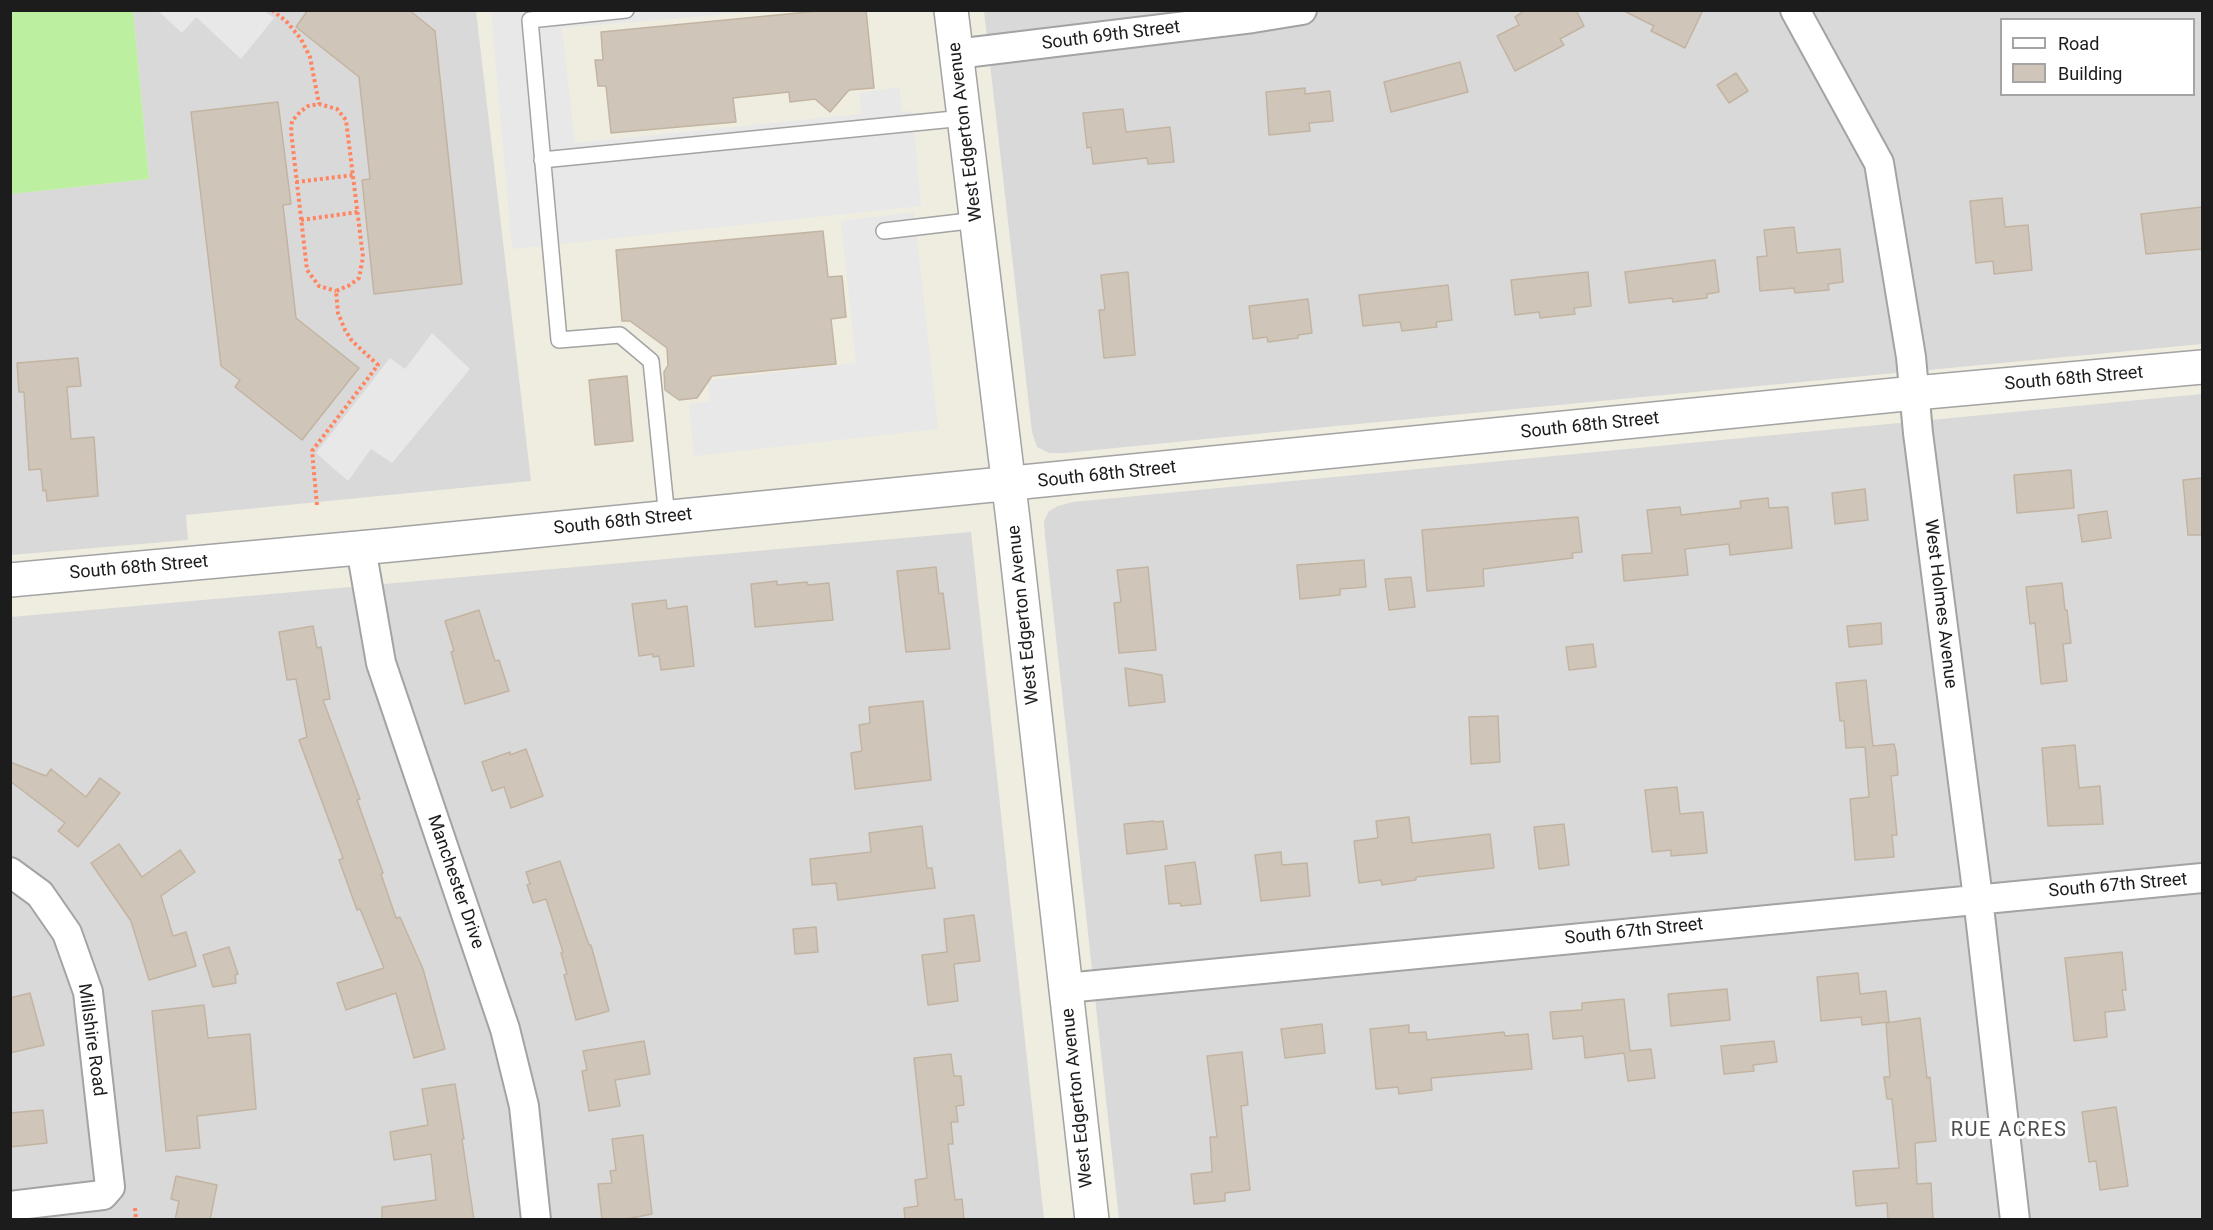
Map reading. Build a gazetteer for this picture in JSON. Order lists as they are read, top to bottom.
{
  "streets": {
    "street": [
      "South 69th Street",
      "West Edgerton Avenue",
      "South 68th Street",
      "West Holmes Avenue",
      "Manchester Drive",
      "South 67th Street",
      "Millshire Road"
    ]
  },
  "crossings": [
    ["South 69th Street", "West Edgerton Avenue"],
    ["West Edgerton Avenue", "South 68th Street"],
    ["West Edgerton Avenue", "South 67th Street"],
    ["South 68th Street", "West Holmes Avenue"],
    ["South 68th Street", "Manchester Drive"],
    ["West Holmes Avenue", "South 67th Street"]
  ],
  "districts": ["RUE ACRES"],
  "legend": ["Road", "Building"]
}
